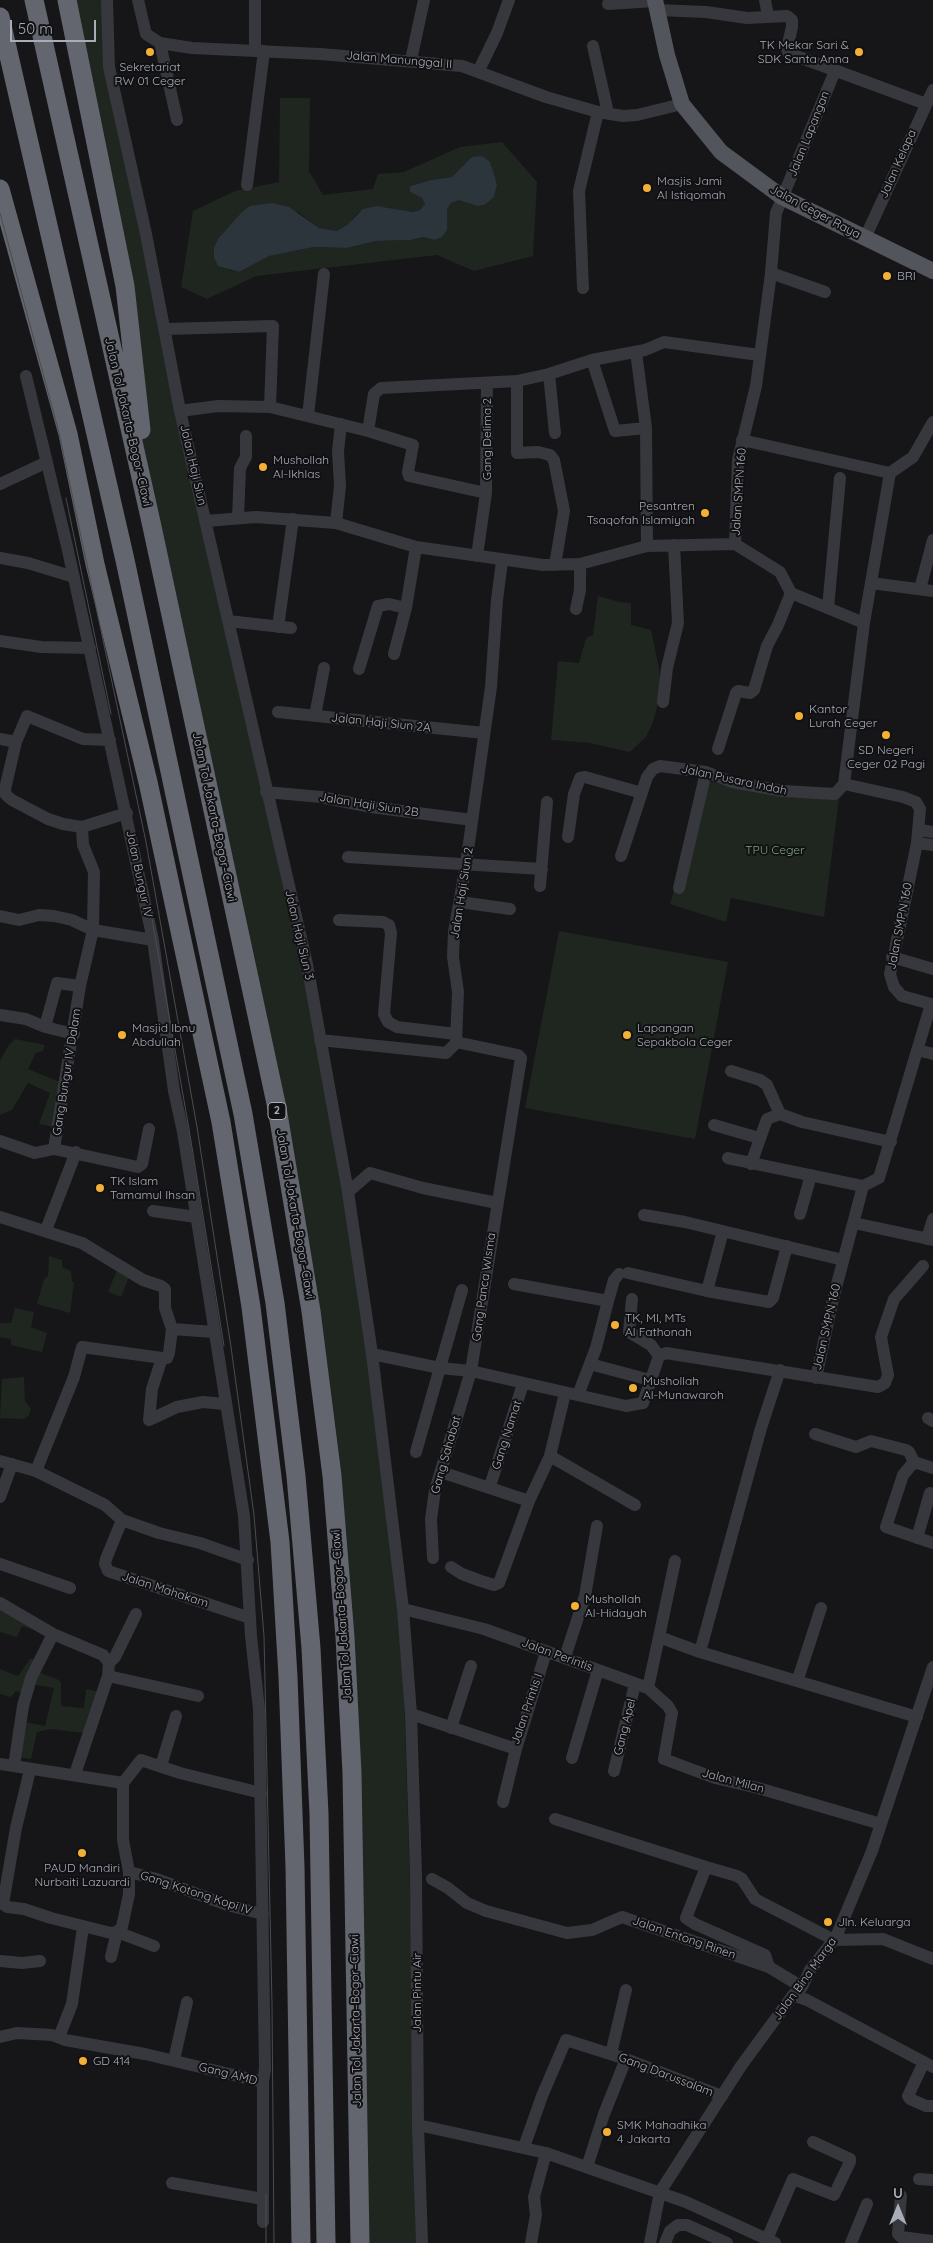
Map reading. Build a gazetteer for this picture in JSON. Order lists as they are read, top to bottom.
{
  "streets": {
    "highway": ["Jalan Tol Jakarta–Bogor–Ciawi", "2"],
    "main road": ["Jalan Ceger Raya"],
    "street": [
      "Jalan Manunggal II",
      "Jalan Lapangan",
      "Jalan Kelapa",
      "Gang Delima 2",
      "Jalan Haji Siun",
      "Jalan SMPN 160",
      "Jalan Haji Siun 2A",
      "Jalan Pusara Indah",
      "Jalan Haji Siun 2B",
      "Jalan Bungur IV",
      "Jalan Haji Siun 2",
      "Jalan Haji Siun 3",
      "Gang Bungur IV Dalam",
      "Gang Panca Wisma",
      "Gang Namat",
      "Gang Sahabat",
      "Jalan Mahakam",
      "Jalan Perintis",
      "Jalan Printis I",
      "Gang Apel",
      "Jalan Milan",
      "Gang Kotong Kopi IV",
      "Jalan Entong Rinen",
      "Jalan Bina Marga",
      "Jalan Pintu Air",
      "Gang AMD",
      "Gang Darussalam"
    ]
  },
  "crossings": [
    ["Jalan Manunggal II", "Jalan Ceger Raya"],
    ["Jalan Lapangan", "Jalan Ceger Raya"],
    ["Jalan Lapangan", "Jalan SMPN 160"],
    ["Jalan Kelapa", "Jalan Ceger Raya"],
    ["Jalan Ceger Raya", "Jalan SMPN 160"],
    ["Gang Delima 2", "Jalan Haji Siun"],
    ["Jalan Haji Siun", "Jalan SMPN 160"],
    ["Jalan Haji Siun", "Jalan Haji Siun 2"],
    ["Jalan Haji Siun", "Jalan Haji Siun 3"],
    ["Jalan SMPN 160", "Jalan Pusara Indah"],
    ["Jalan Haji Siun 2A", "Jalan Haji Siun 2"],
    ["Jalan Haji Siun 2B", "Jalan Haji Siun 2"],
    ["Jalan Haji Siun 2B", "Jalan Haji Siun 3"],
    ["Jalan Bungur IV", "Gang Bungur IV Dalam"],
    ["Jalan Bungur IV", "Gang AMD"],
    ["Gang Panca Wisma", "Gang Sahabat"],
    ["Jalan Mahakam", "Gang AMD"],
    ["Jalan Perintis", "Jalan Printis I"],
    ["Jalan Perintis", "Gang Apel"],
    ["Jalan Perintis", "Jalan Milan"],
    ["Jalan Perintis", "Jalan Pintu Air"],
    ["Jalan Printis I", "Jalan Pintu Air"],
    ["Gang Apel", "Jalan Milan"],
    ["Jalan Milan", "Jalan Bina Marga"],
    ["Gang Kotong Kopi IV", "Gang AMD"],
    ["Jalan Entong Rinen", "Jalan Bina Marga"],
    ["Jalan Bina Marga", "Gang Darussalam"]
  ],
  "parks": ["TPU Ceger"],
  "places": [
    "Sekretariat RW 01 Ceger",
    "TK Mekar Sari & SDK Santa Anna",
    "Masjis Jami Al Istiqomah",
    "BRI",
    "Mushollah Al-Ikhlas",
    "Pesantren Tsaqofah Islamiyah",
    "Kantor Lurah Ceger",
    "SD Negeri Ceger 02 Pagi",
    "Masjid Ibnu Abdullah",
    "Lapangan Sepakbola Ceger",
    "TK Islam Tamamul Ihsan",
    "TK, MI, MTs Al Fathonah",
    "Mushollah Al-Munawaroh",
    "Mushollah Al-Hidayah",
    "PAUD Mandiri Nurbaiti Lazuardi",
    "Jln. Keluarga",
    "GD 414",
    "SMK Mahadhika 4 Jakarta"
  ],
  "scale_bar": "50 m",
  "north": "top"
}
